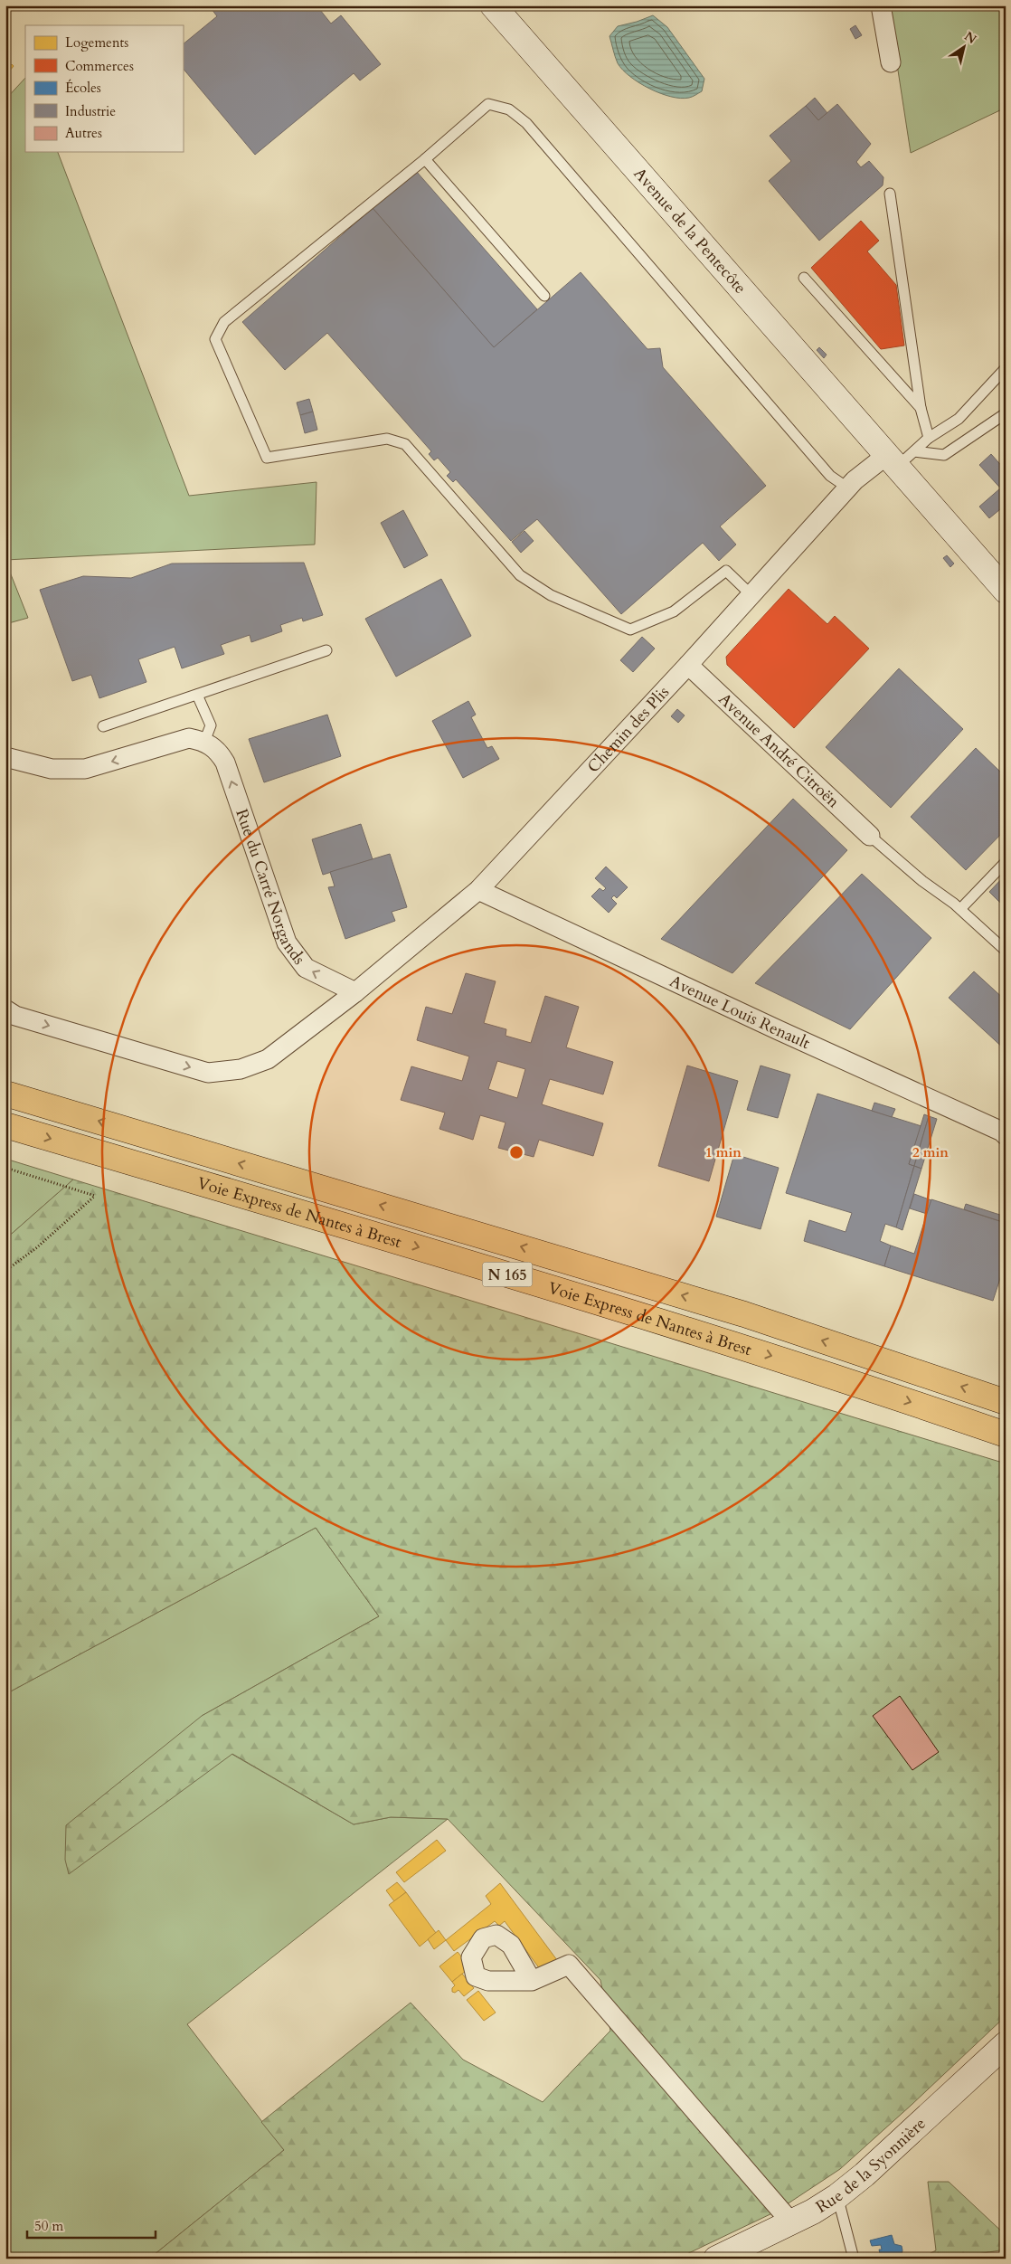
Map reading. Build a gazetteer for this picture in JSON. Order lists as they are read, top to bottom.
{
  "streets": {
    "highway": ["Voie Express de Nantes à Brest", "N 165"],
    "main road": ["Avenue de la Pentecôte", "Rue de la Syonnière"],
    "street": [
      "Chemin des Plis",
      "Avenue André Citroën",
      "Rue du Carré Norgands",
      "Avenue Louis Renault"
    ]
  },
  "crossings": [
    ["Avenue de la Pentecôte", "Chemin des Plis"],
    ["Chemin des Plis", "Avenue André Citroën"],
    ["Chemin des Plis", "Rue du Carré Norgands"],
    ["Chemin des Plis", "Avenue Louis Renault"]
  ],
  "one_way": ["Rue du Carré Norgands"],
  "legend": [
    "Logements",
    "Commerces",
    "Écoles",
    "Industrie",
    "Autres"
  ],
  "scale_bar": "50 m",
  "north": "top right",
  "rings": ["1 min", "2 min"]
}
